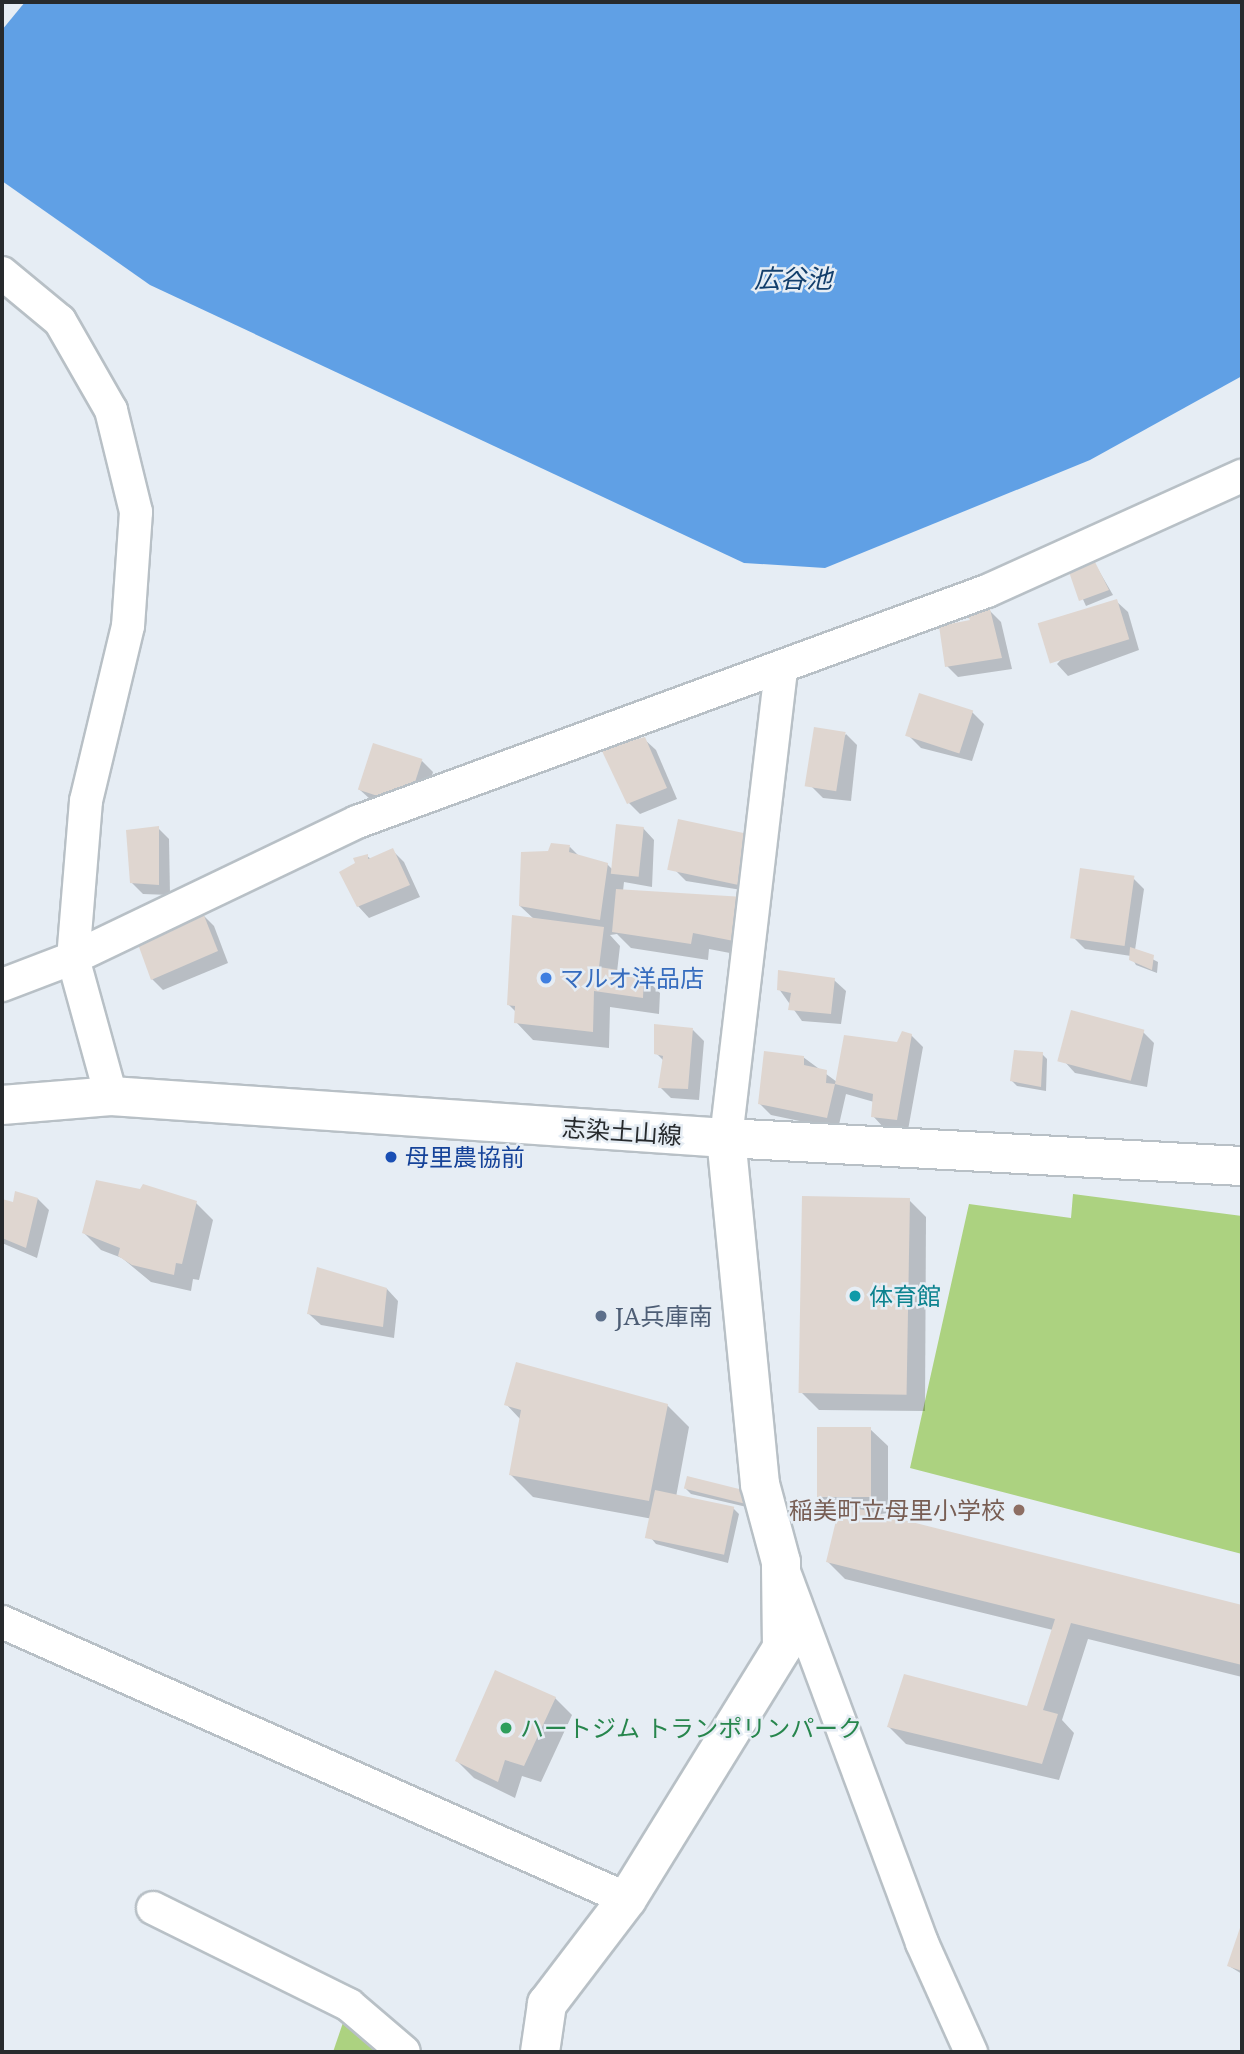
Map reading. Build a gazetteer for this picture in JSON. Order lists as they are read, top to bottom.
{
  "streets": {
    "main road": ["志染土山線"]
  },
  "water": ["広谷池"],
  "places": [
    "マルオ洋品店",
    "母里農協前",
    "体育館",
    "JA兵庫南",
    "稲美町立母里小学校",
    "ハートジム トランポリンパーク"
  ]
}
